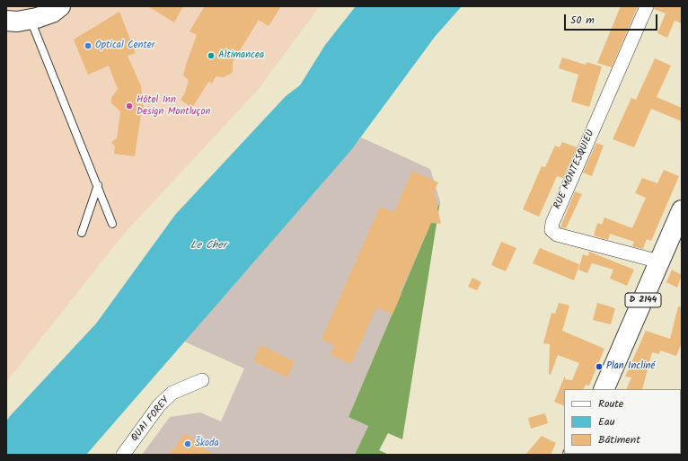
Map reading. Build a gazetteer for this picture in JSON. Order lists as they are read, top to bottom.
{
  "streets": {
    "main road": ["D 2144"],
    "street": ["RUE MONTESQUIEU", "QUAI FOREY"]
  },
  "crossings": [
    ["RUE MONTESQUIEU", "D 2144"]
  ],
  "water": ["Le Cher"],
  "places": [
    "Optical Center",
    "Altimancea",
    "Hôtel Inn Design Montluçon",
    "Plan Incliné",
    "Škoda"
  ],
  "legend": ["Route", "Eau", "Bâtiment"],
  "scale_bar": "50 m"
}
